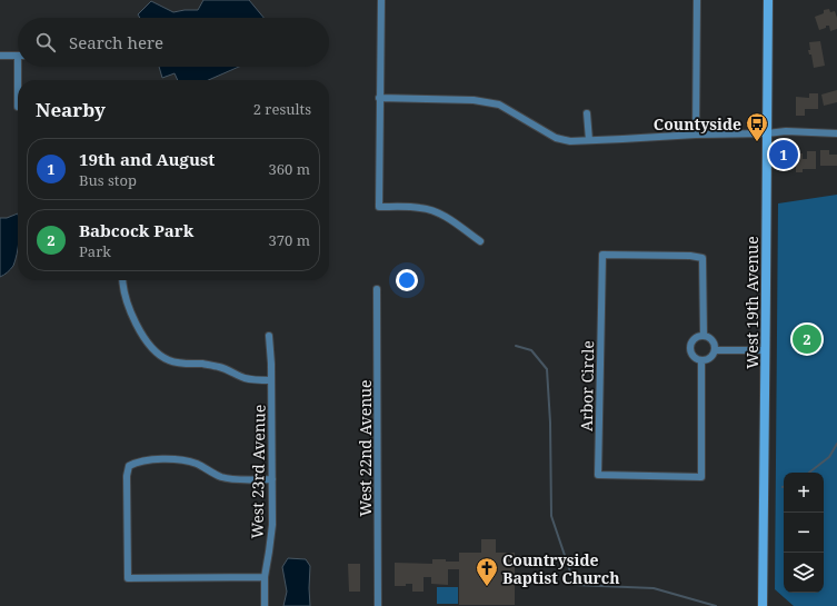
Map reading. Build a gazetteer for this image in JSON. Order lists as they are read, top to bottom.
{
  "streets": {
    "street": [
      "West 19th Avenue",
      "Arbor Circle",
      "West 22nd Avenue",
      "West 23rd Avenue"
    ]
  },
  "places": {
    "bus stop": ["Countyside"],
    "church": ["Countryside Baptist Church"]
  },
  "page": {
    "search": "Search here",
    "heading": ["Nearby", "2 results"],
    "pins": ["1", "2"],
    "list": [
      {
        "mark": "1",
        "name": "19th and August",
        "note": "Bus stop",
        "value": "360 m"
      },
      {
        "mark": "2",
        "name": "Babcock Park",
        "note": "Park",
        "value": "370 m"
      }
    ],
    "map_buttons": ["+", "−"]
  }
}
